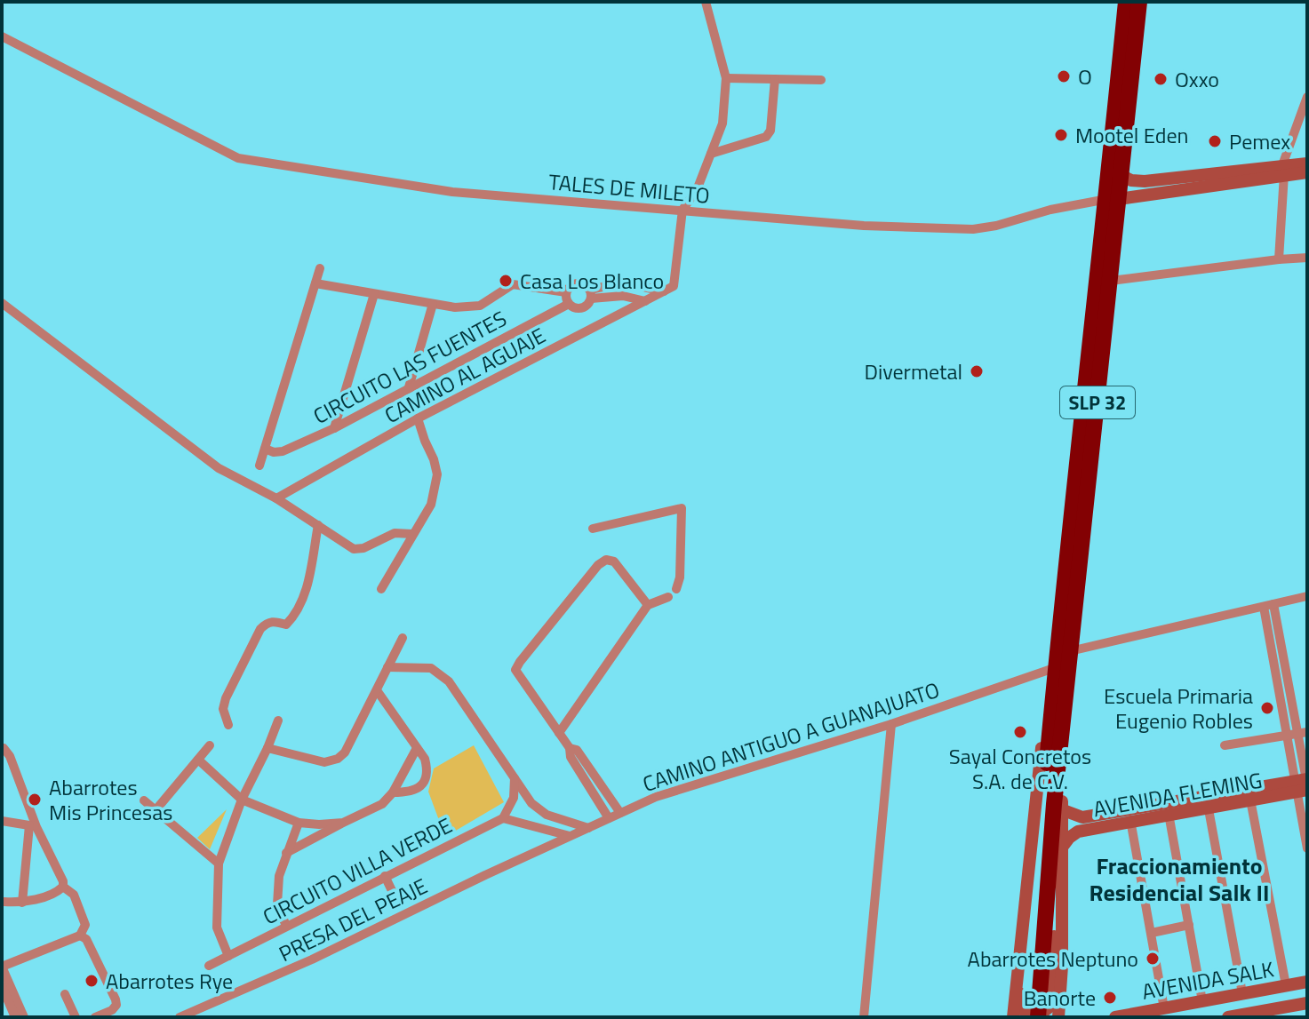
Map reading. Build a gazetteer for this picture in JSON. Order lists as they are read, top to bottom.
{
  "streets": {
    "highway": ["SLP 32"],
    "main road": ["AVENIDA FLEMING", "AVENIDA SALK"],
    "street": [
      "TALES DE MILETO",
      "CIRCUITO LAS FUENTES",
      "CAMINO AL AGUAJE",
      "CAMINO ANTIGUO A GUANAJUATO",
      "CIRCUITO VILLA VERDE",
      "PRESA DEL PEAJE"
    ]
  },
  "crossings": [
    ["TALES DE MILETO", "CAMINO AL AGUAJE"],
    ["TALES DE MILETO", "SLP 32"],
    ["SLP 32", "CAMINO ANTIGUO A GUANAJUATO"],
    ["SLP 32", "AVENIDA FLEMING"],
    ["CAMINO ANTIGUO A GUANAJUATO", "PRESA DEL PEAJE"]
  ],
  "districts": ["Fraccionamiento Residencial Salk II"],
  "places": [
    "O",
    "Oxxo",
    "Mootel Eden",
    "Pemex",
    "Casa Los Blanco",
    "Divermetal",
    "Escuela Primaria Eugenio Robles",
    "Sayal Concretos S.A. de C.V.",
    "Abarrotes Mis Princesas",
    "Abarrotes Neptuno",
    "Abarrotes Rye",
    "Banorte"
  ]
}
